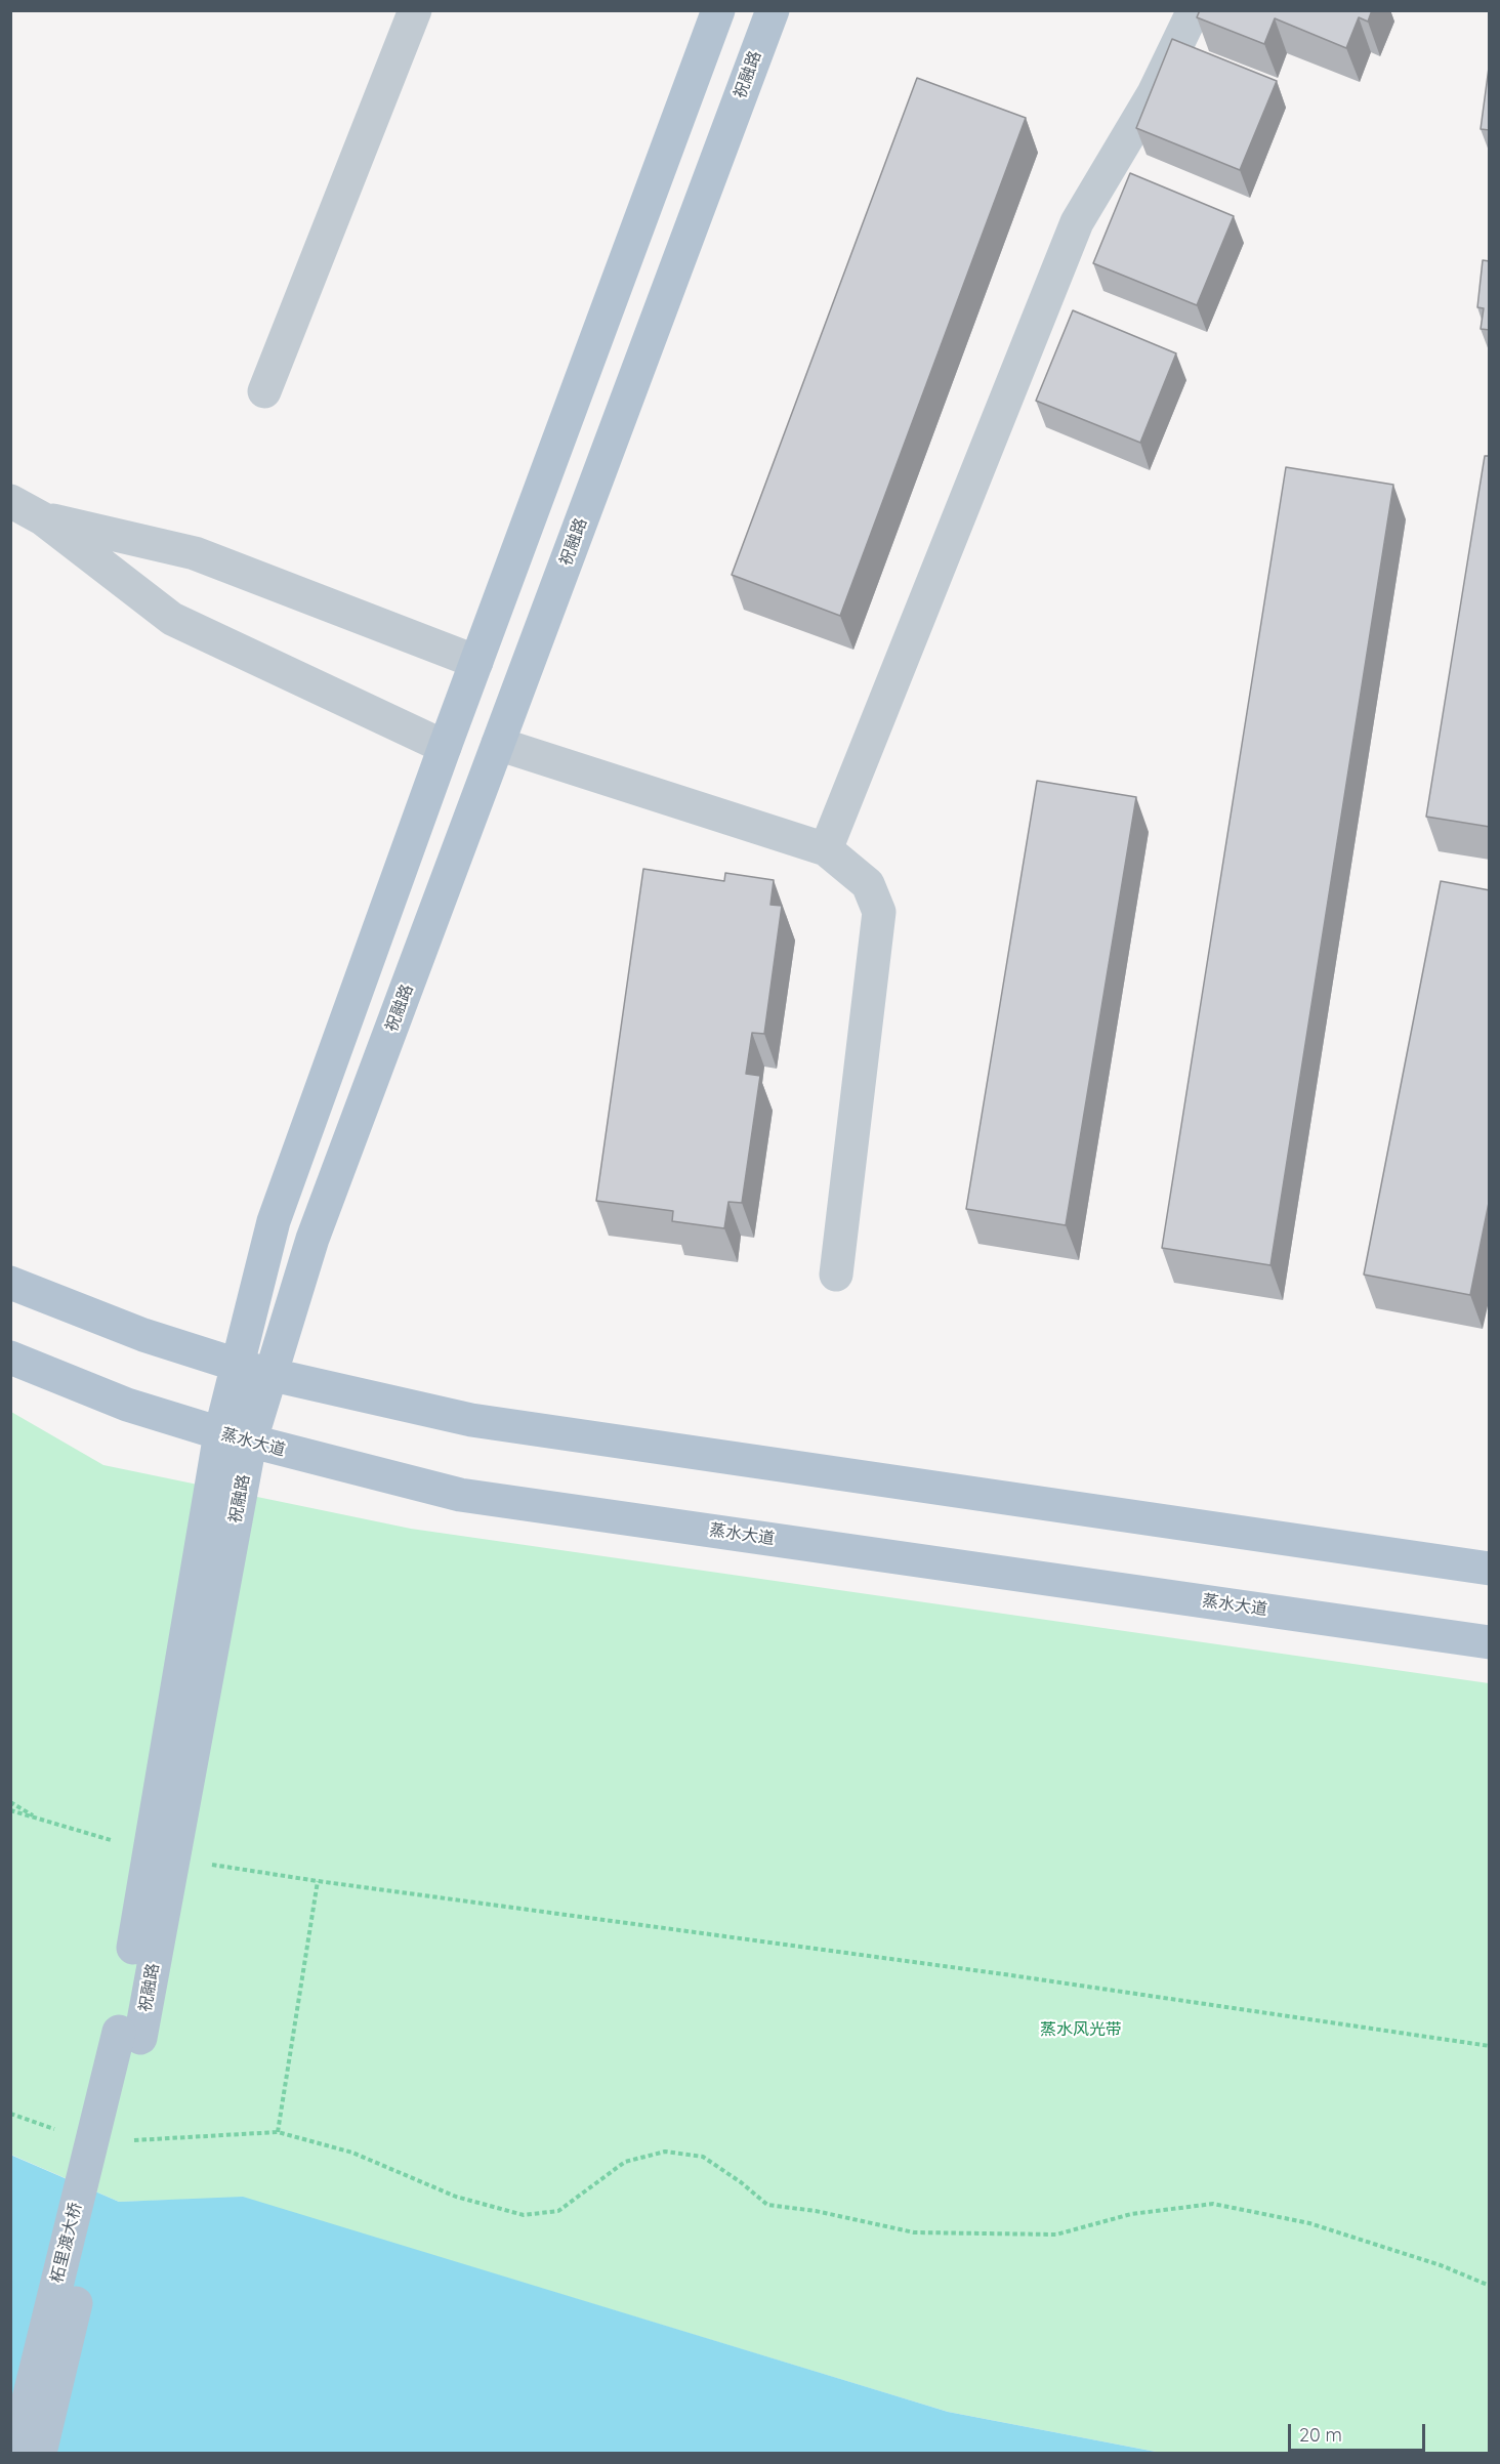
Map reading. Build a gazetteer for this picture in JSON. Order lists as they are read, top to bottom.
{
  "streets": {
    "main road": ["祝融路", "蒸水大道", "柘里渡大桥"]
  },
  "crossings": [
    ["祝融路", "蒸水大道"],
    ["祝融路", "柘里渡大桥"]
  ],
  "parks": ["蒸水风光带"],
  "scale_bar": "20 m"
}
